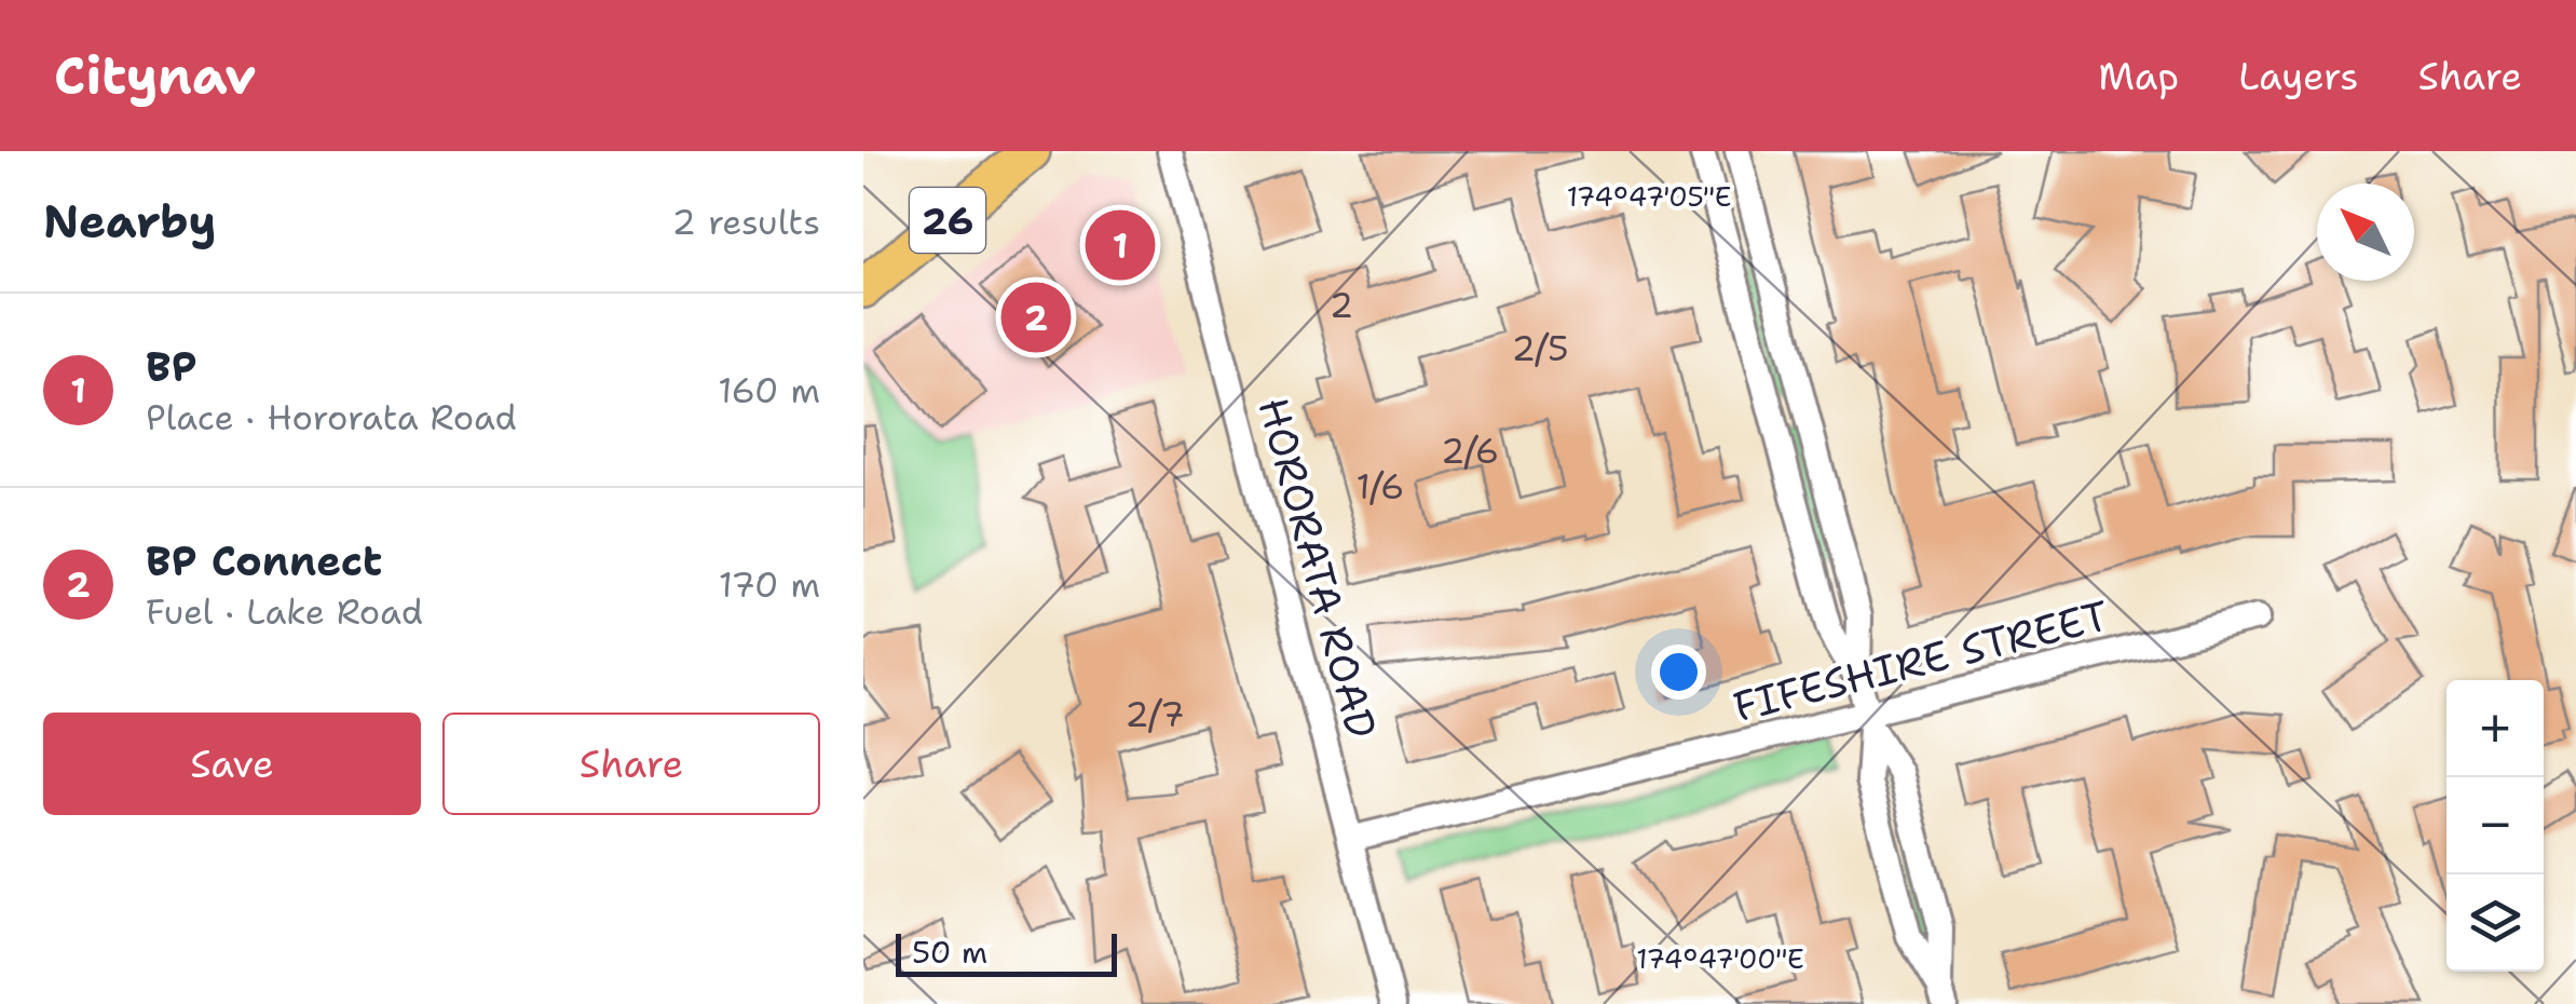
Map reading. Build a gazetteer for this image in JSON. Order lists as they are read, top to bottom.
{
  "streets": {
    "main road": ["26"],
    "street": ["HORORATA ROAD", "FIFESHIRE STREET"]
  },
  "crossings": [
    ["HORORATA ROAD", "FIFESHIRE STREET"]
  ],
  "house_numbers": [
    "2",
    "2/5",
    "2/6",
    "1/6",
    "2/7"
  ],
  "scale_bar": "50 m",
  "north": "top left",
  "page": {
    "header": "Citynav",
    "nav": ["Map", "Layers", "Share"],
    "heading": ["Nearby", "2 results"],
    "pins": ["1", "2"],
    "list": [
      {
        "mark": "1",
        "name": "BP",
        "note": "Place · Hororata Road",
        "value": "160 m"
      },
      {
        "mark": "2",
        "name": "BP Connect",
        "note": "Fuel · Lake Road",
        "value": "170 m"
      }
    ],
    "buttons": ["Save", "Share"],
    "map_buttons": ["+", "−"],
    "scale": "50 m"
  },
  "coordinates": ["174°47'05\"E", "174°47'00\"E"]
}
